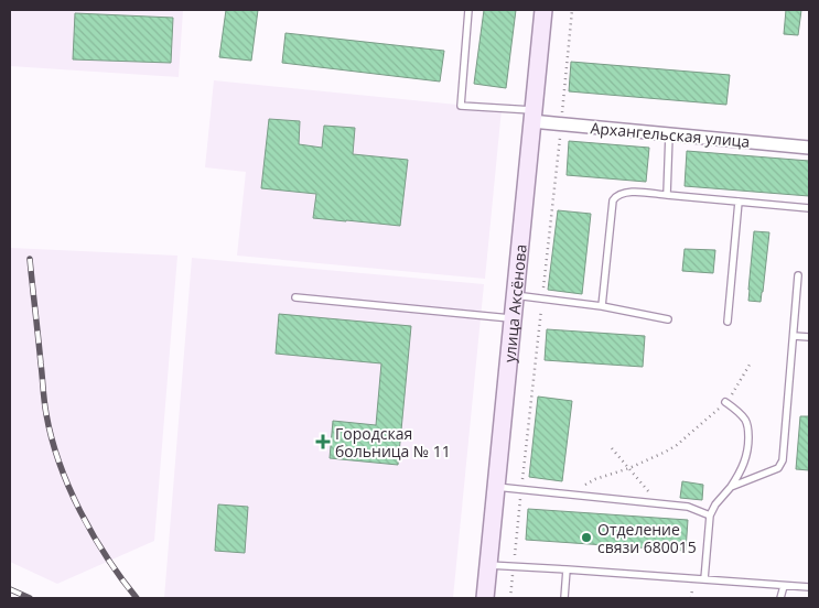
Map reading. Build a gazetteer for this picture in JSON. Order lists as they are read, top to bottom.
{
  "streets": {
    "street": ["Архангельская улица", "улица Аксёнова"]
  },
  "crossings": [
    ["Архангельская улица", "улица Аксёнова"]
  ],
  "places": {
    "health": ["Городская больница № 11"],
    "other": ["Отделение связи 680015"]
  }
}
